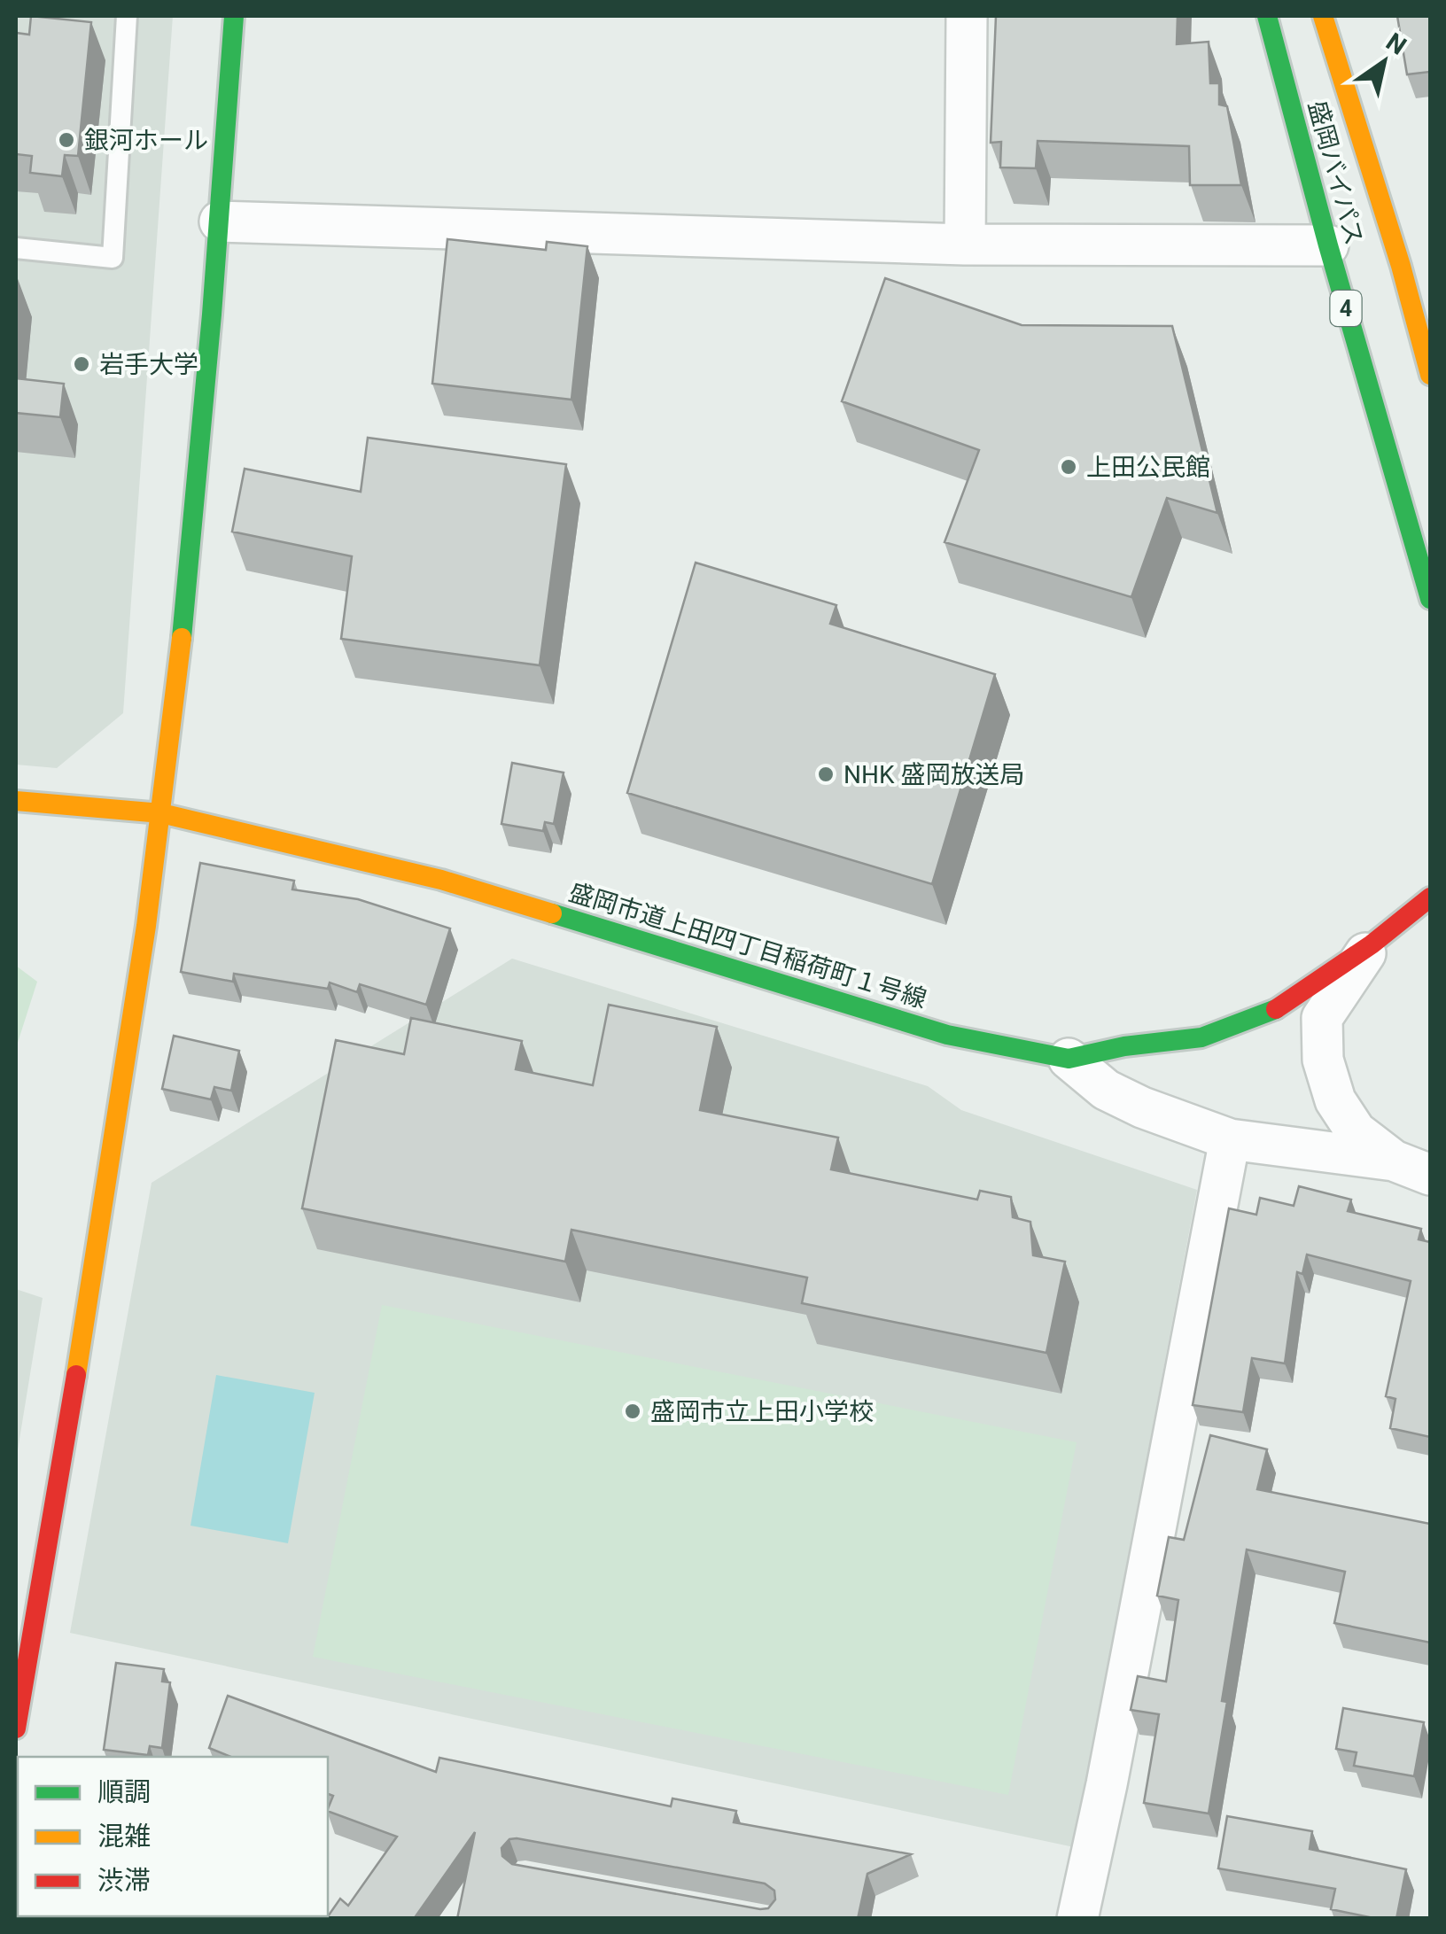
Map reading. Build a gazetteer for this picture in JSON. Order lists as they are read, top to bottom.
{
  "streets": {
    "main road": ["盛岡バイパス", "4", "盛岡市道上田四丁目稲荷町１号線"]
  },
  "places": [
    "銀河ホール",
    "岩手大学",
    "上田公民館",
    "NHK 盛岡放送局",
    "盛岡市立上田小学校"
  ],
  "legend": ["順調", "混雑", "渋滞"],
  "north": "top right"
}
